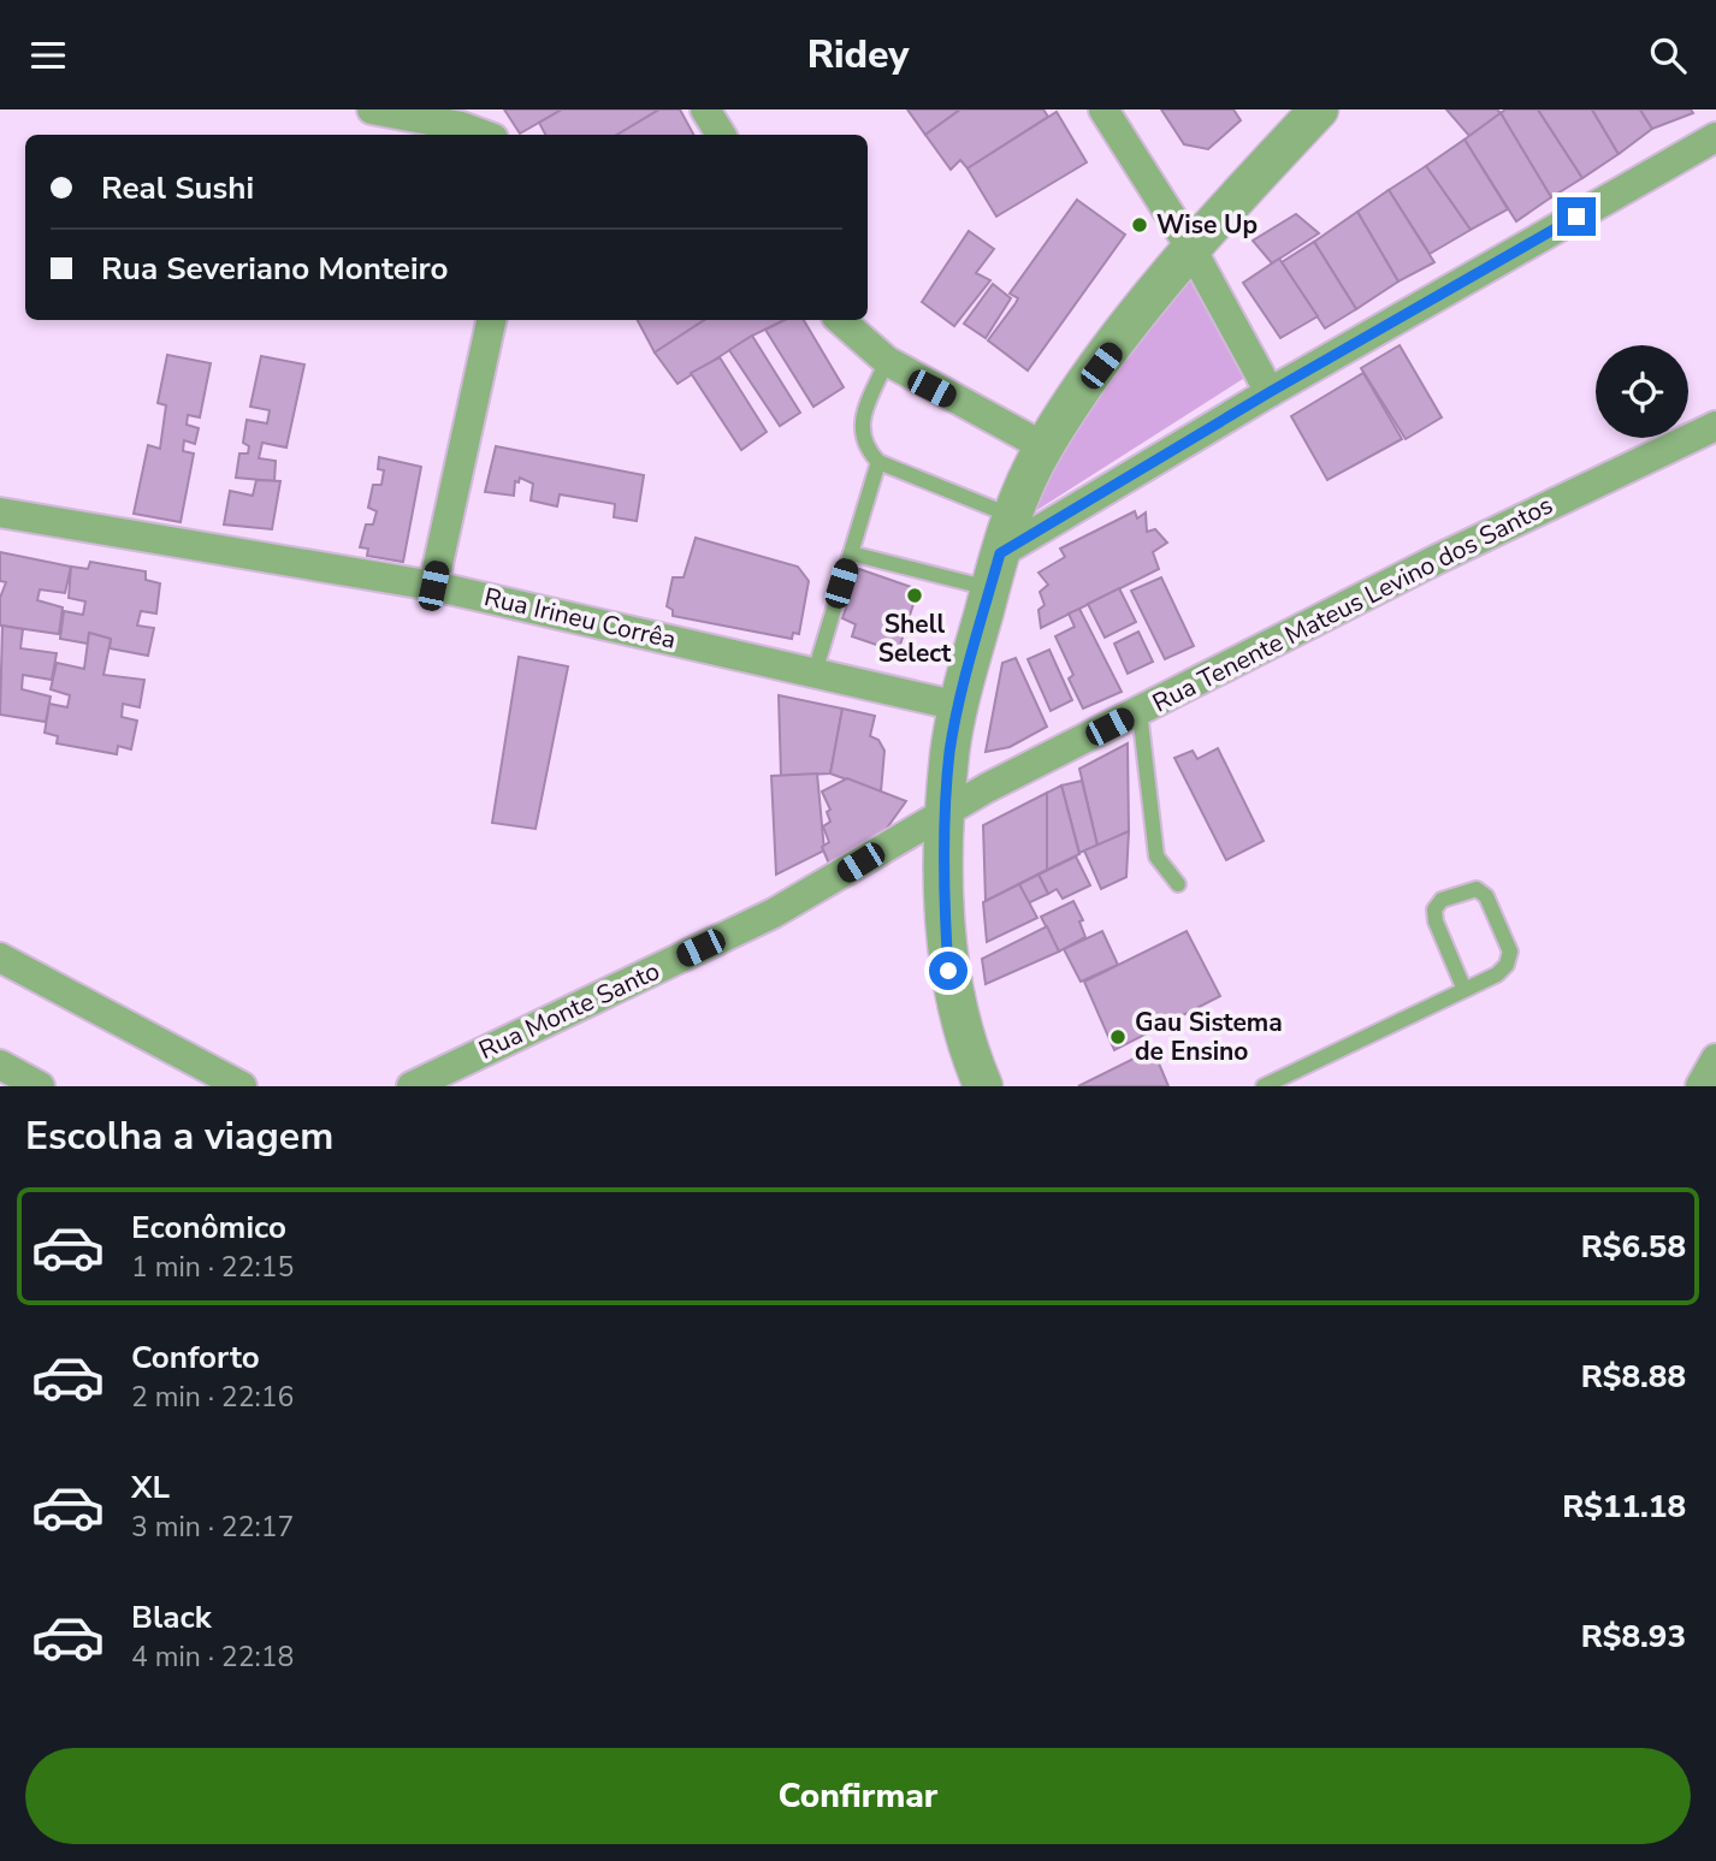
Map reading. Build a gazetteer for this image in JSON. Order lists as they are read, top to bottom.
{
  "streets": {
    "street": ["Rua Tenente Mateus Levino dos Santos", "Rua Irineu Corrêa", "Rua Monte Santo"]
  },
  "crossings": [
    ["Rua Tenente Mateus Levino dos Santos", "Rua Monte Santo"]
  ],
  "places": ["Wise Up", "Shell Select", "Gau Sistema de Ensino"],
  "page": {
    "header": "Ridey",
    "banner": ["Real Sushi", "Rua Severiano Monteiro"],
    "heading": "Escolha a viagem",
    "list": [
      {
        "name": "Econômico",
        "note": "1 min · 22:15",
        "value": "R$6.58"
      },
      {
        "name": "Conforto",
        "note": "2 min · 22:16",
        "value": "R$8.88"
      },
      {
        "name": "XL",
        "note": "3 min · 22:17",
        "value": "R$11.18"
      },
      {
        "name": "Black",
        "note": "4 min · 22:18",
        "value": "R$8.93"
      }
    ],
    "buttons": "Confirmar"
  }
}
